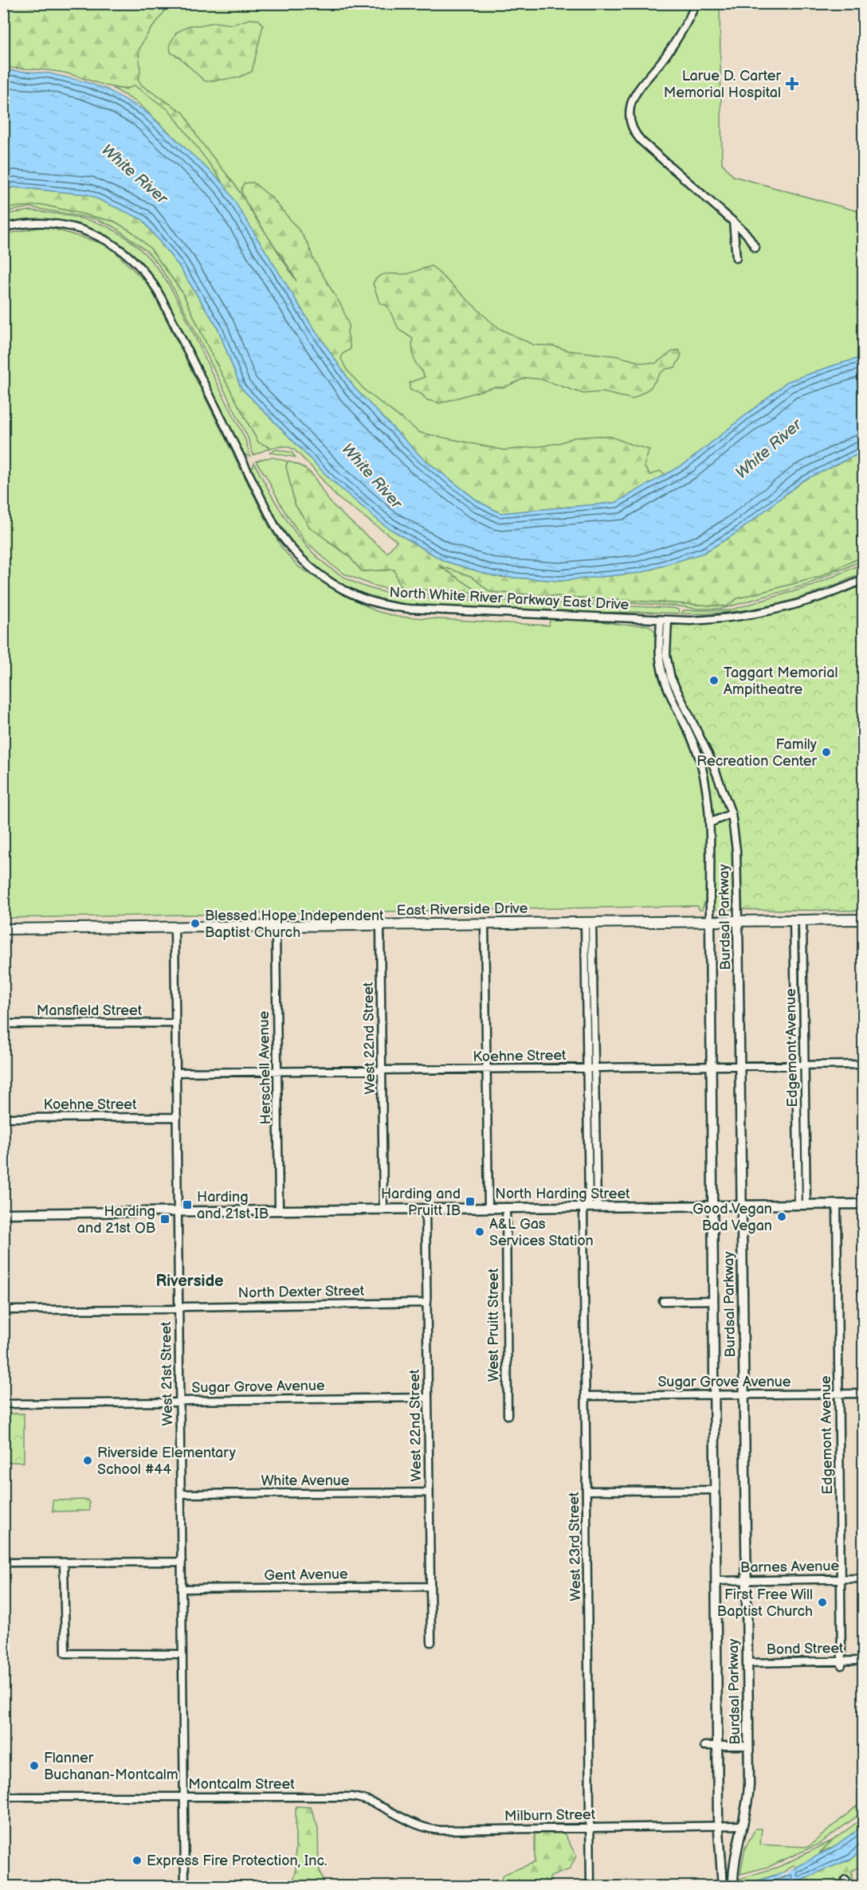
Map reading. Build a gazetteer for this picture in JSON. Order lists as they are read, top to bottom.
{
  "streets": {
    "main road": ["East Riverside Drive"],
    "street": [
      "North White River Parkway East Drive",
      "Burdsal Parkway",
      "Mansfield Street",
      "West 22nd Street",
      "Edgemont Avenue",
      "Koehne Street",
      "Herschell Avenue",
      "North Harding Street",
      "North Dexter Street",
      "West Pruitt Street",
      "West 21st Street",
      "Sugar Grove Avenue",
      "White Avenue",
      "West 23rd Street",
      "Barnes Avenue",
      "Gent Avenue",
      "Bond Street",
      "Montcalm Street",
      "Milburn Street"
    ]
  },
  "crossings": [
    ["North White River Parkway East Drive", "Burdsal Parkway"],
    ["East Riverside Drive", "Burdsal Parkway"],
    ["East Riverside Drive", "West 22nd Street"],
    ["East Riverside Drive", "Edgemont Avenue"],
    ["East Riverside Drive", "Herschell Avenue"],
    ["East Riverside Drive", "West 21st Street"],
    ["East Riverside Drive", "West 23rd Street"],
    ["Burdsal Parkway", "Koehne Street"],
    ["Burdsal Parkway", "North Harding Street"],
    ["Burdsal Parkway", "Sugar Grove Avenue"],
    ["Burdsal Parkway", "Barnes Avenue"],
    ["Burdsal Parkway", "Bond Street"],
    ["Burdsal Parkway", "Milburn Street"],
    ["Mansfield Street", "West 21st Street"],
    ["West 22nd Street", "Koehne Street"],
    ["West 22nd Street", "North Harding Street"],
    ["West 22nd Street", "North Dexter Street"],
    ["West 22nd Street", "Sugar Grove Avenue"],
    ["West 22nd Street", "White Avenue"],
    ["West 22nd Street", "Gent Avenue"],
    ["Edgemont Avenue", "Koehne Street"],
    ["Edgemont Avenue", "North Harding Street"],
    ["Edgemont Avenue", "Sugar Grove Avenue"],
    ["Edgemont Avenue", "Barnes Avenue"],
    ["Edgemont Avenue", "Bond Street"],
    ["Koehne Street", "Herschell Avenue"],
    ["Koehne Street", "West 21st Street"],
    ["Koehne Street", "West 23rd Street"],
    ["Herschell Avenue", "North Harding Street"],
    ["North Harding Street", "West Pruitt Street"],
    ["North Harding Street", "West 21st Street"],
    ["North Harding Street", "West 23rd Street"],
    ["North Dexter Street", "West 21st Street"],
    ["West 21st Street", "Sugar Grove Avenue"],
    ["West 21st Street", "White Avenue"],
    ["West 21st Street", "Gent Avenue"],
    ["West 21st Street", "Montcalm Street"],
    ["Sugar Grove Avenue", "West 23rd Street"],
    ["West 23rd Street", "Milburn Street"],
    ["Montcalm Street", "Milburn Street"]
  ],
  "districts": ["Riverside"],
  "water": ["White River"],
  "places": {
    "health": ["Larue D. Carter Memorial Hospital"],
    "other": [
      "Taggart Memorial Ampitheatre",
      "Family Recreation Center",
      "Blessed Hope Independent Baptist Church",
      "Good Vegan Bad Vegan",
      "A&L Gas Services Station",
      "Riverside Elementary School #44",
      "First Free Will Baptist Church",
      "Flanner Buchanan-Montcalm",
      "Express Fire Protection, Inc."
    ],
    "transit": ["Harding and Pruitt IB", "Harding and 21st IB", "Harding and 21st OB"]
  }
}
